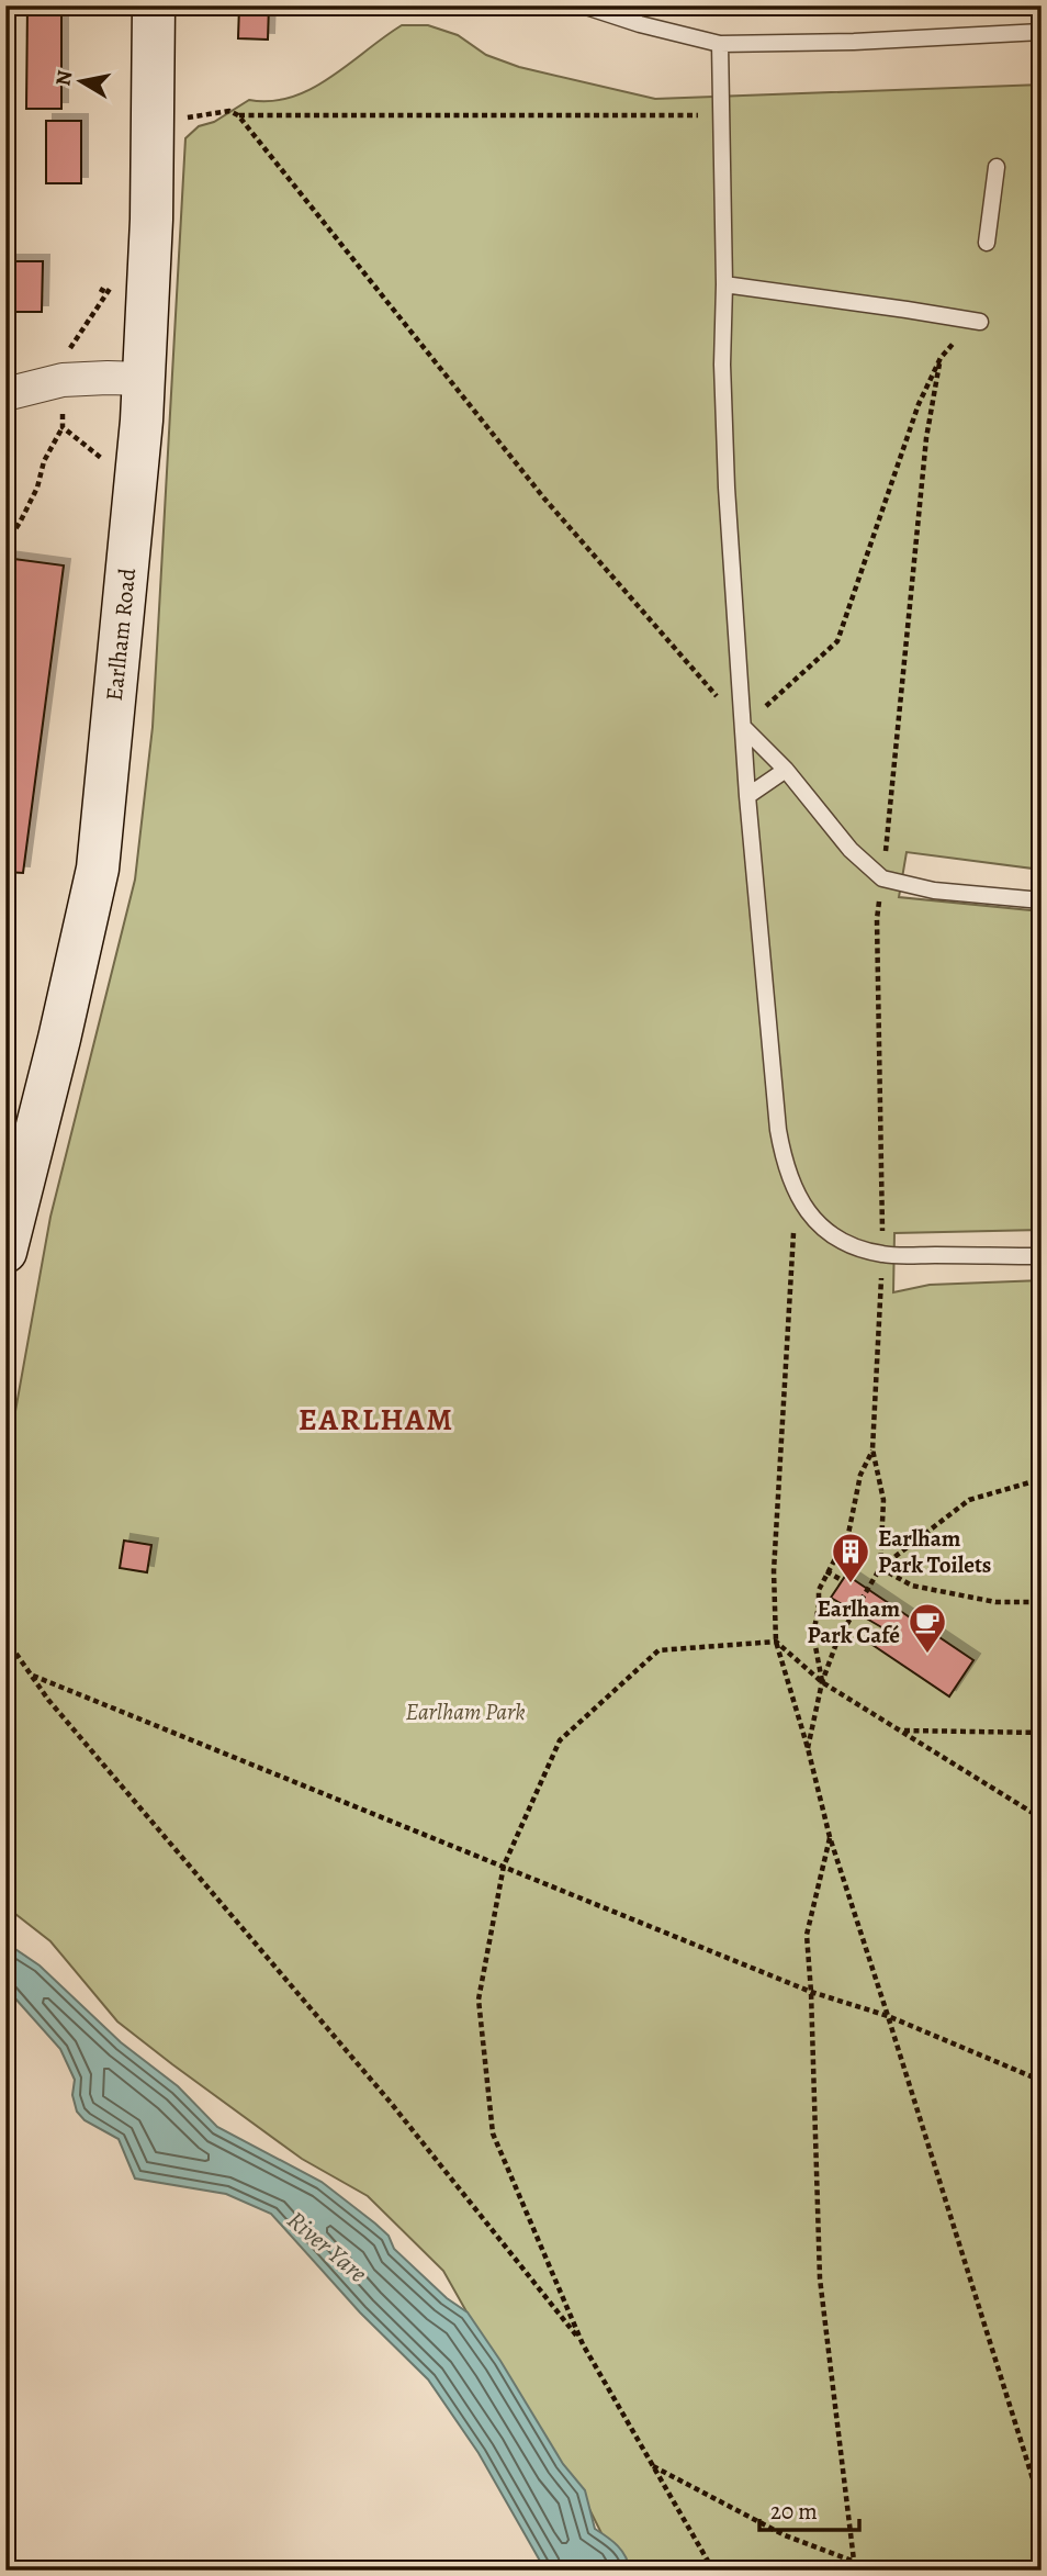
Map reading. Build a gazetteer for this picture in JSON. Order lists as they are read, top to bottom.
{
  "streets": {
    "main road": ["Earlham Road"]
  },
  "districts": ["EARLHAM"],
  "water": ["River Yare"],
  "parks": ["Earlham Park"],
  "places": {
    "building": ["Earlham Park Toilets"],
    "cafe": ["Earlham Park Café"]
  },
  "scale_bar": "20 m",
  "north": "left"
}
